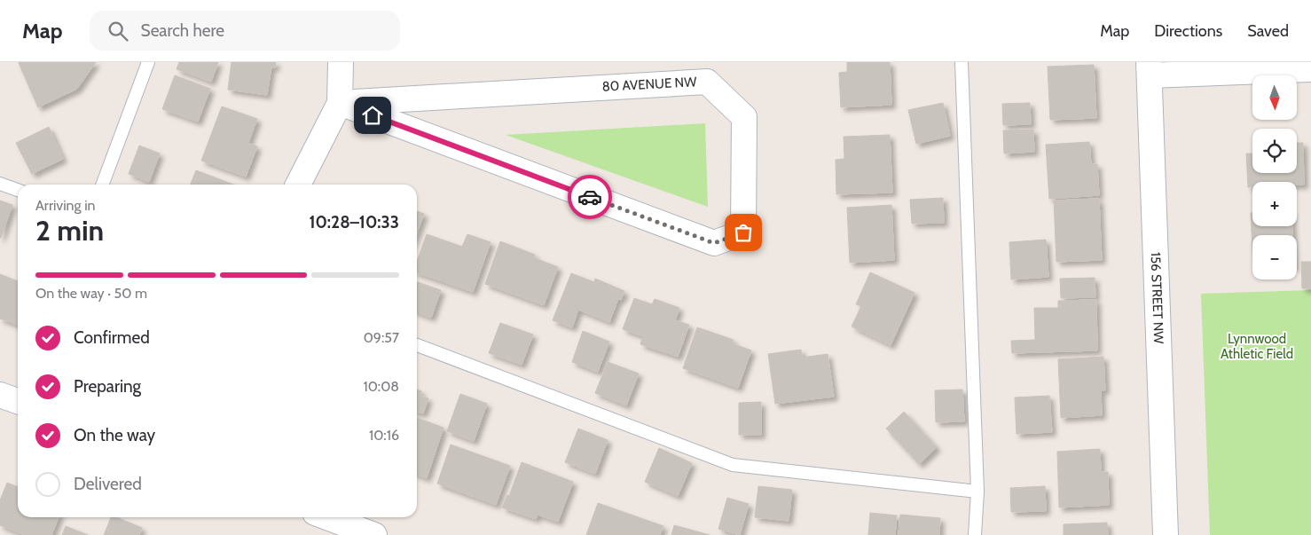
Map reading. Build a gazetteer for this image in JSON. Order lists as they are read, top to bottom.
{
  "streets": {
    "street": ["80 AVENUE NW", "156 STREET NW"]
  },
  "parks": ["Lynnwood Athletic Field"],
  "north": "bottom",
  "page": {
    "header": "Map",
    "search": "Search here",
    "nav": ["Map", "Directions", "Saved"],
    "map_buttons": ["+", "−"],
    "heading": ["2 min", "Arriving in", "10:28–10:33"],
    "bar": "On the way · 50 m",
    "list": [
      ["Confirmed", "09:57"],
      ["Preparing", "10:08"],
      ["On the way", "10:16"],
      "Delivered"
    ]
  }
}
